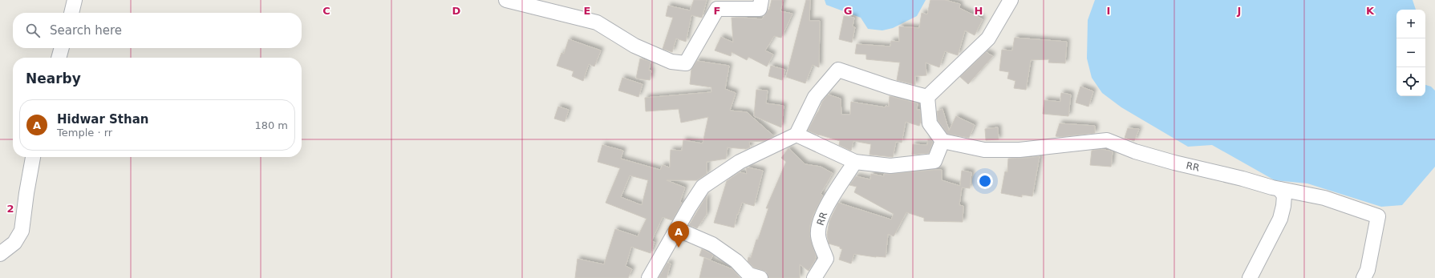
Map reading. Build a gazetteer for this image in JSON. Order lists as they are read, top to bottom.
{
  "streets": {
    "street": ["RR"]
  },
  "page": {
    "map_buttons": ["+", "−"],
    "search": "Search here",
    "heading": "Nearby",
    "list": [
      {
        "mark": "A",
        "name": "Hidwar Sthan",
        "note": "Temple · rr",
        "value": "180 m"
      }
    ],
    "pins": "A"
  },
  "grid": {
    "columns": [
      "C",
      "D",
      "E",
      "F",
      "G",
      "H",
      "I",
      "J",
      "K"
    ],
    "rows": ["2"]
  }
}
